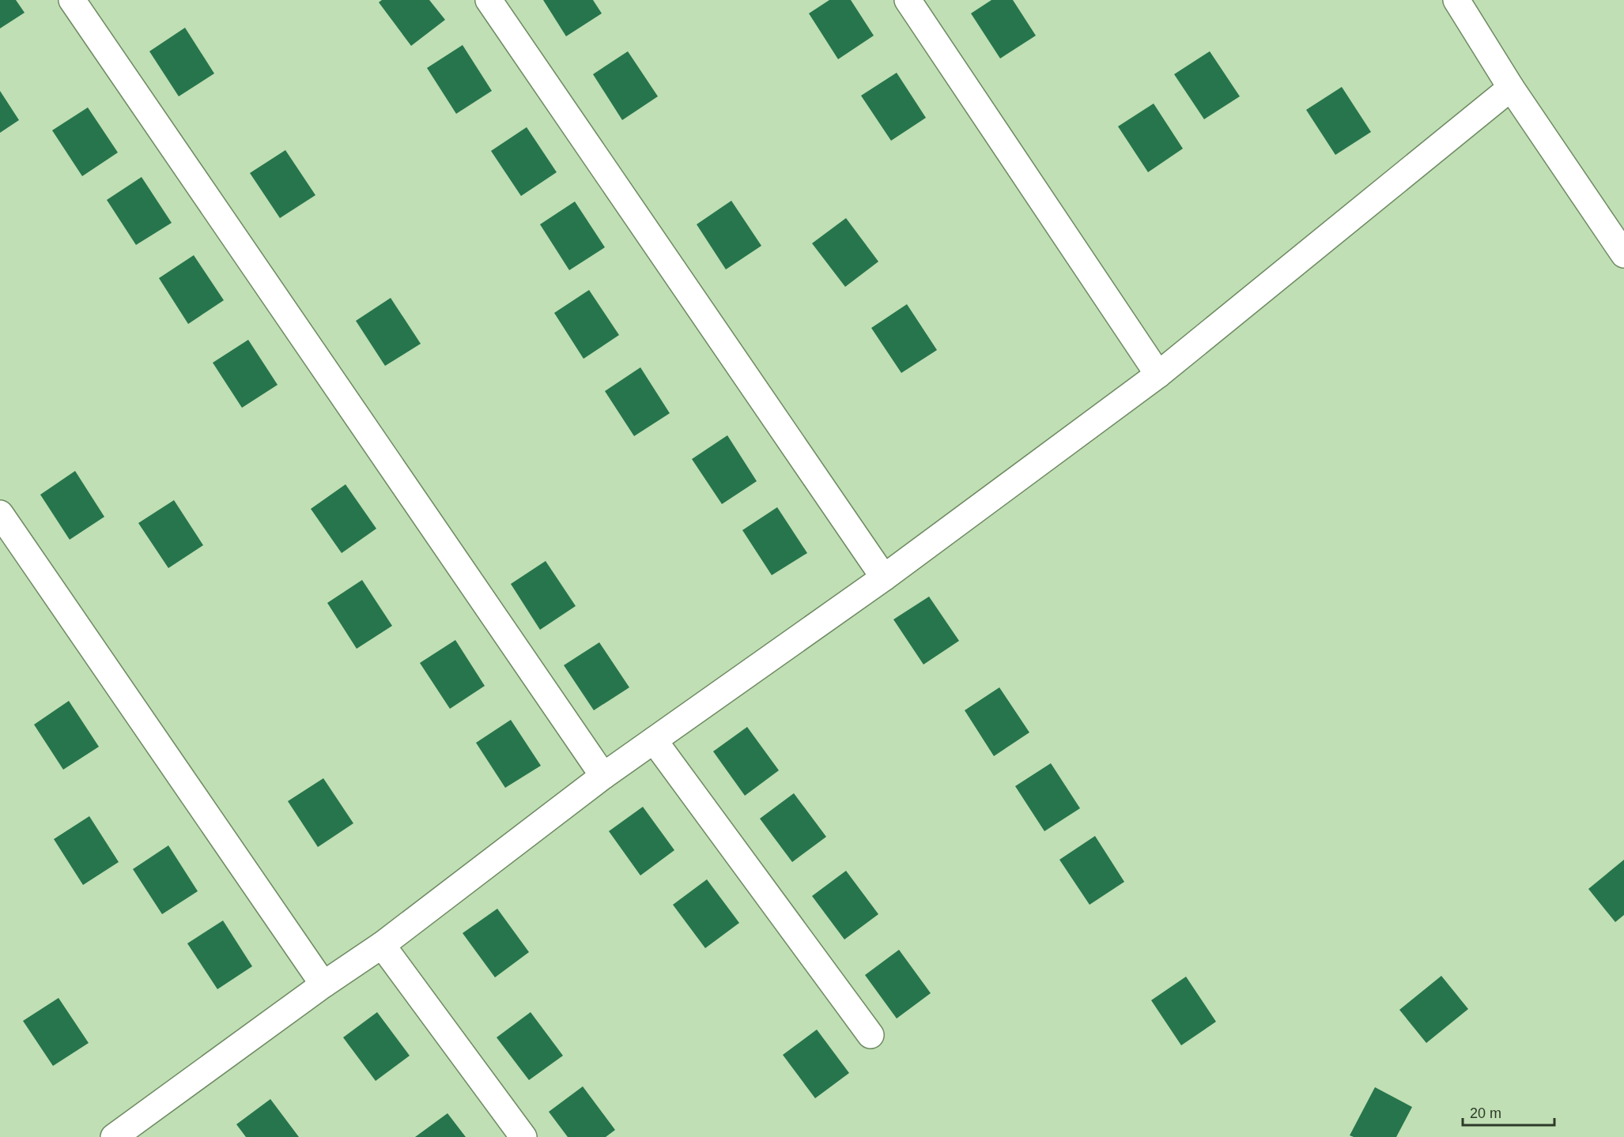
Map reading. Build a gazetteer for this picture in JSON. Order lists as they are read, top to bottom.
{
  "scale_bar": "20 m"
}
